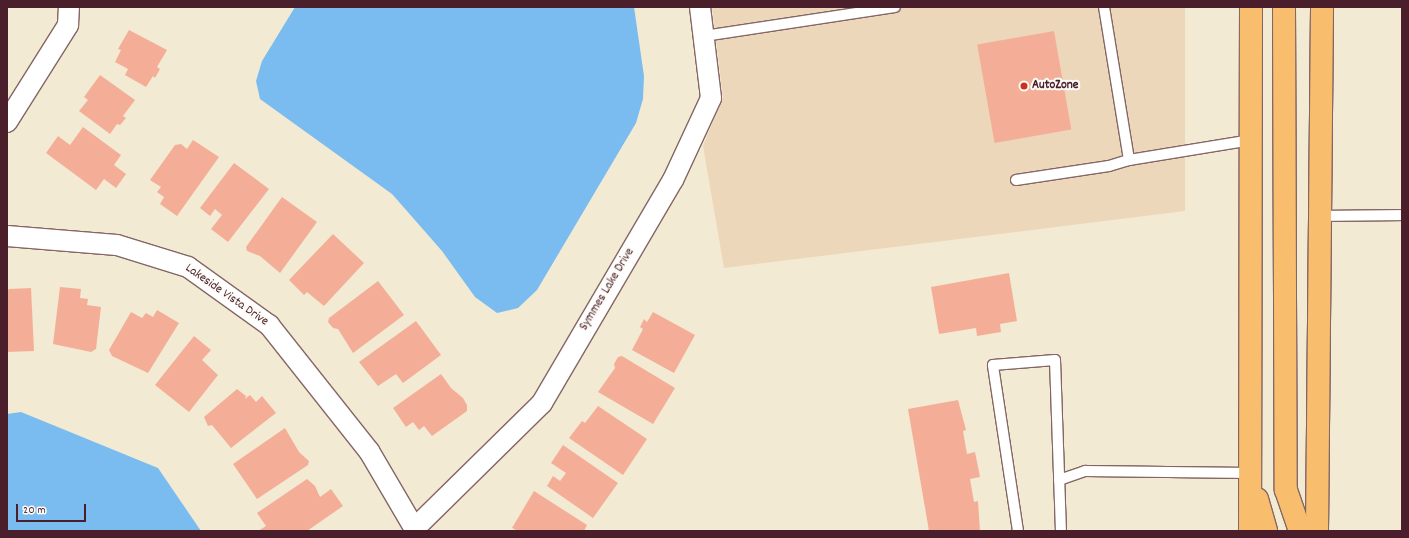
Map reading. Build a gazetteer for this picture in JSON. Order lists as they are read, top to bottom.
{
  "streets": {
    "street": ["Symmes Lake Drive", "Lakeside Vista Drive"]
  },
  "crossings": [
    ["Symmes Lake Drive", "Lakeside Vista Drive"]
  ],
  "places": ["AutoZone"],
  "scale_bar": "20 m"
}
